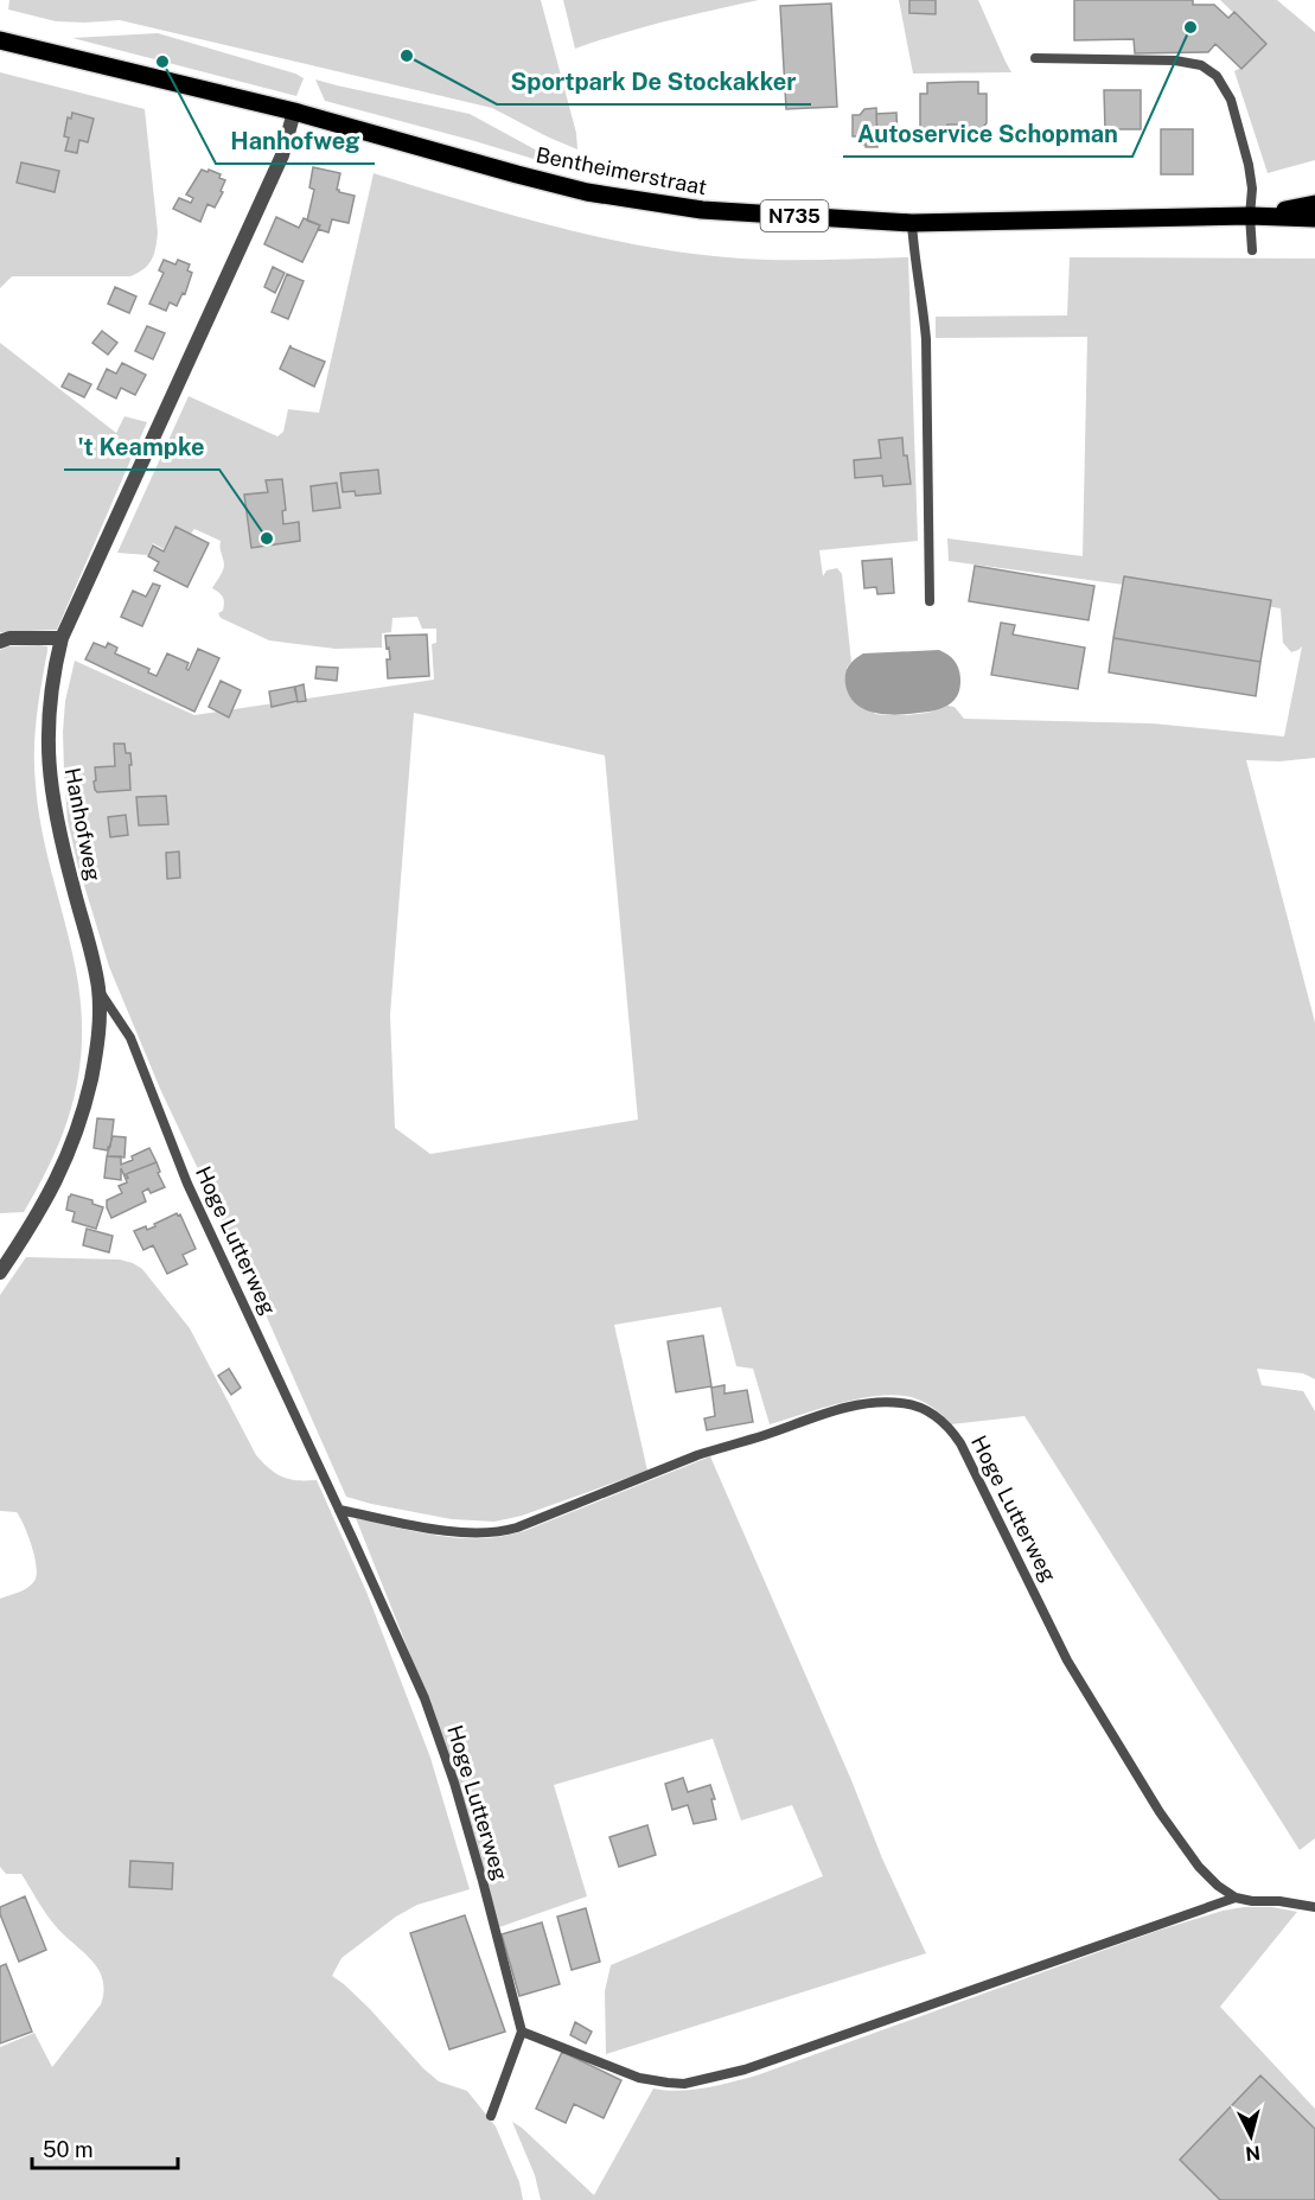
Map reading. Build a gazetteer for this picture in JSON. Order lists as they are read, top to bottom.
{
  "streets": {
    "main road": ["Bentheimerstraat", "N735"],
    "street": ["Hanhofweg"],
    "lane": ["Hoge Lutterweg"]
  },
  "crossings": [
    ["Bentheimerstraat", "Hanhofweg"],
    ["Hanhofweg", "Hoge Lutterweg"]
  ],
  "places": [
    "Autoservice Schopman",
    "Sportpark De Stockakker",
    "Hanhofweg",
    "'t Keampke"
  ],
  "scale_bar": "50 m",
  "north": "bottom"
}
